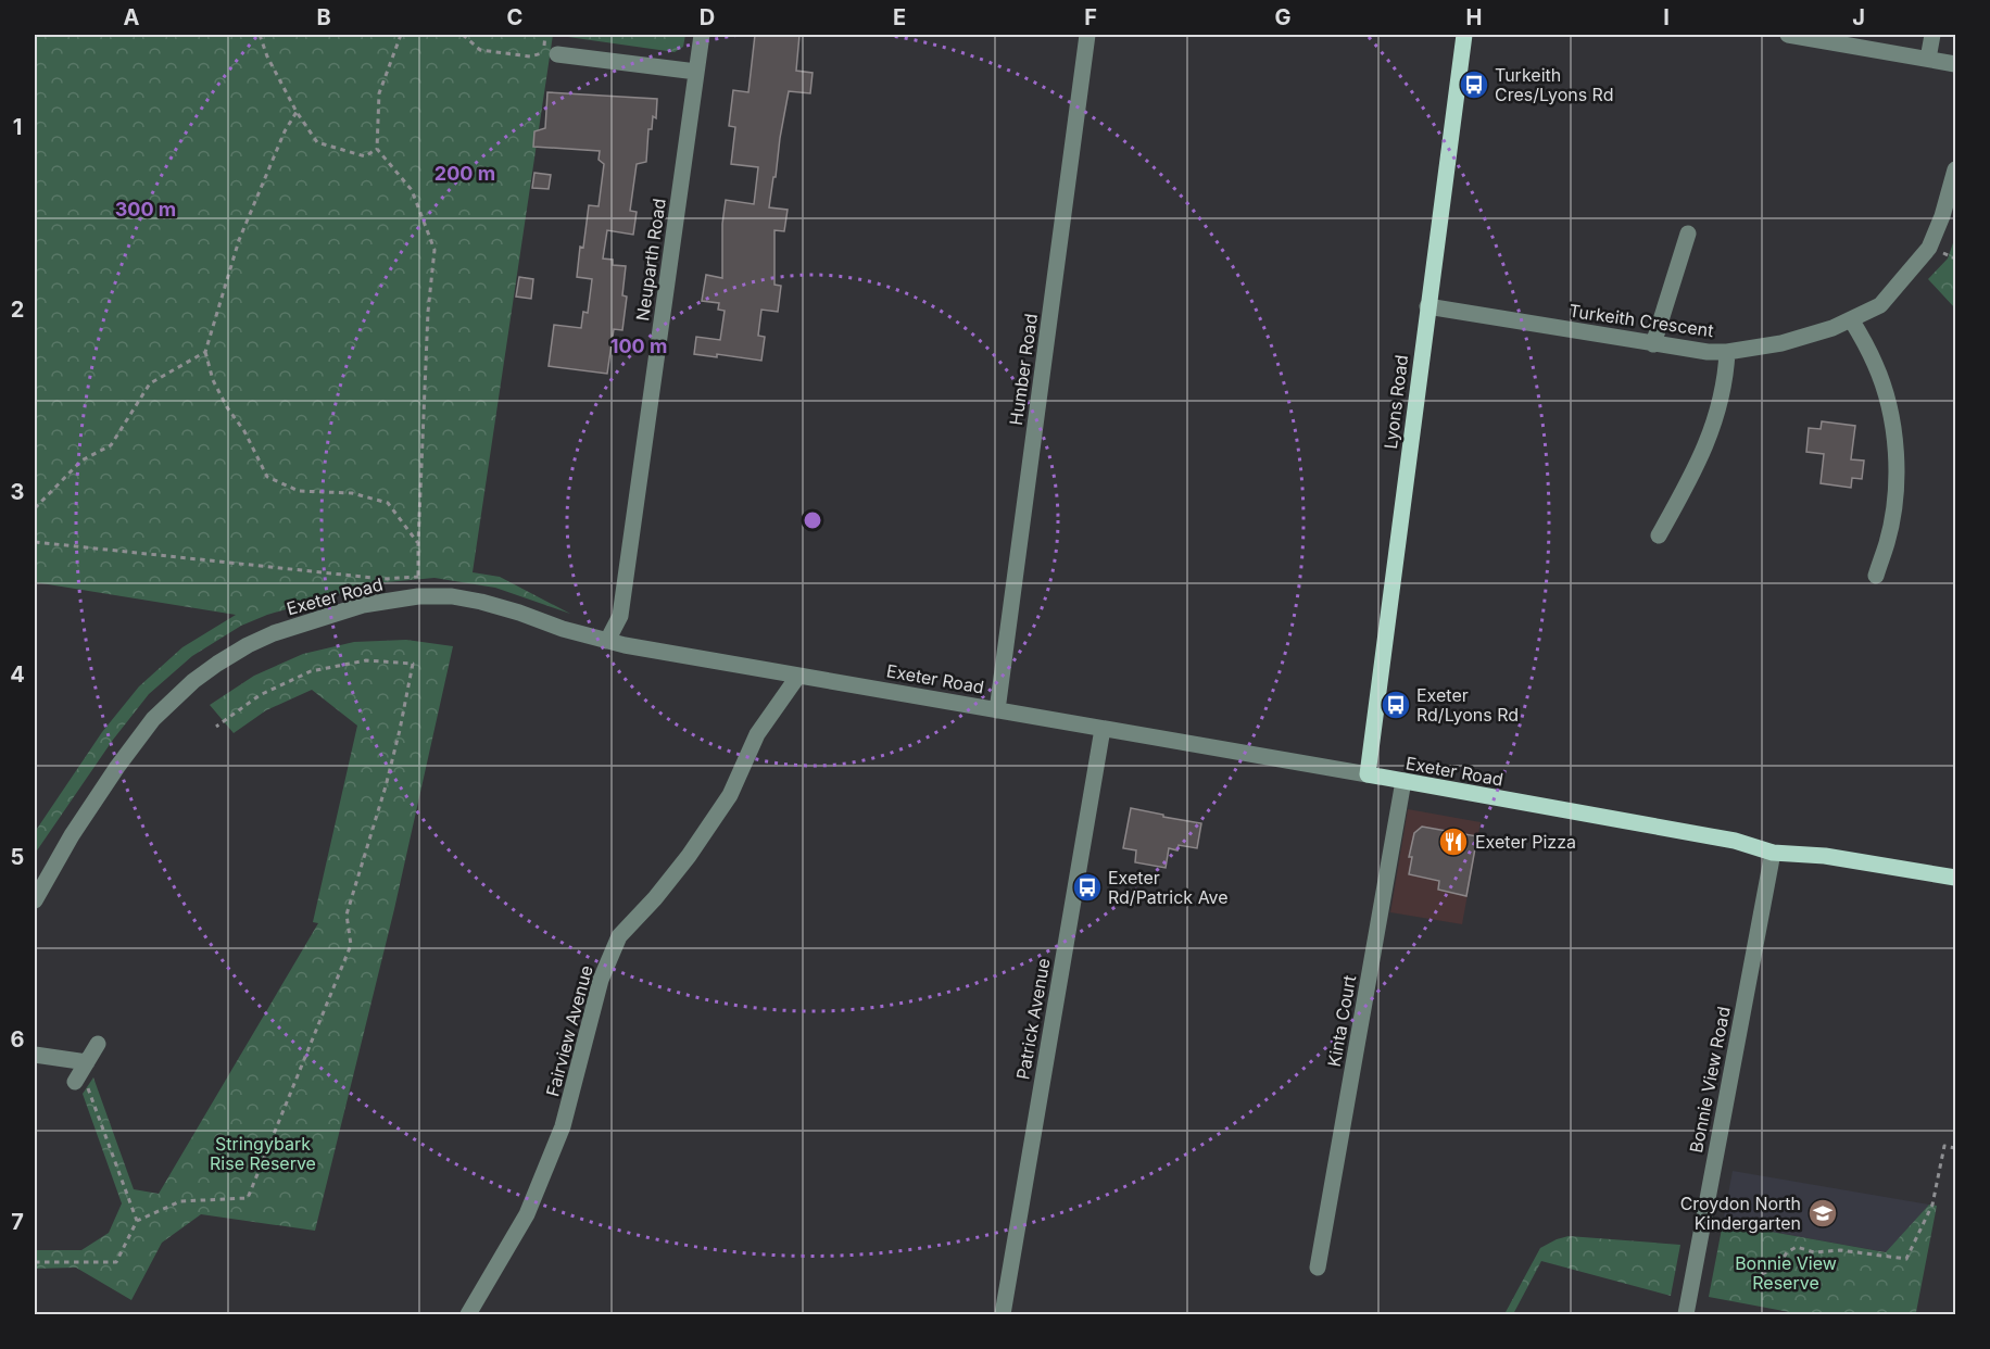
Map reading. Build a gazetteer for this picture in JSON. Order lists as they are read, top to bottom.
{
  "streets": {
    "main road": ["Lyons Road", "Exeter Road"],
    "street": [
      "Neuparth Road",
      "Turkeith Crescent",
      "Humber Road",
      "Patrick Avenue",
      "Kinta Court",
      "Fairview Avenue",
      "Bonnie View Road"
    ]
  },
  "crossings": [
    ["Neuparth Road", "Exeter Road"],
    ["Turkeith Crescent", "Lyons Road"],
    ["Humber Road", "Exeter Road"],
    ["Lyons Road", "Exeter Road"],
    ["Exeter Road", "Patrick Avenue"],
    ["Exeter Road", "Kinta Court"],
    ["Exeter Road", "Fairview Avenue"],
    ["Exeter Road", "Bonnie View Road"]
  ],
  "parks": ["Stringybark Rise Reserve", "Bonnie View Reserve"],
  "places": {
    "bus stop": ["Turkeith Cres/Lyons Rd", "Exeter Rd/Lyons Rd", "Exeter Rd/Patrick Ave"],
    "restaurant": ["Exeter Pizza"],
    "school or university": ["Croydon North Kindergarten"]
  },
  "grid": {
    "columns": [
      "A",
      "B",
      "C",
      "D",
      "E",
      "F",
      "G",
      "H",
      "I",
      "J"
    ],
    "rows": [
      "1",
      "2",
      "3",
      "4",
      "5",
      "6",
      "7"
    ]
  },
  "rings": ["200 m", "300 m", "100 m"]
}
